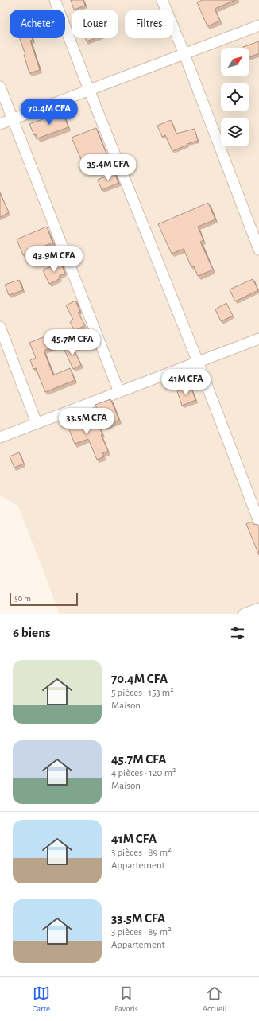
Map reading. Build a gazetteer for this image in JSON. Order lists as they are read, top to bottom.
{
  "scale_bar": "50 m",
  "north": "top right",
  "page": {
    "chip": ["Acheter", "Louer", "Filtres"],
    "price": [
      "70.4M CFA",
      "35.4M CFA",
      "43.9M CFA",
      "45.7M CFA",
      "41M CFA",
      "33.5M CFA"
    ],
    "scale": "50 m",
    "heading": "6 biens",
    "list": [
      {
        "name": "70.4M CFA",
        "note": "5 pièces · 153 m² · Maison"
      },
      {
        "name": "45.7M CFA",
        "note": "4 pièces · 120 m² · Maison"
      },
      {
        "name": "41M CFA",
        "note": "3 pièces · 89 m² · Appartement"
      },
      {
        "name": "33.5M CFA",
        "note": "3 pièces · 89 m² · Appartement"
      }
    ],
    "tabs": ["Carte", "Favoris", "Accueil"]
  }
}
